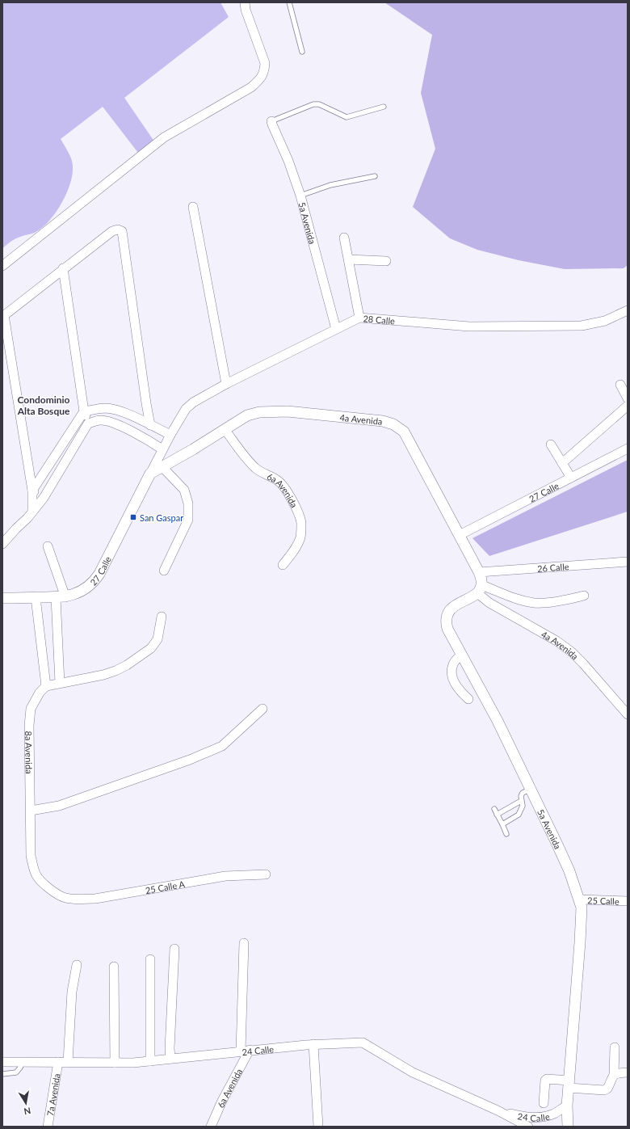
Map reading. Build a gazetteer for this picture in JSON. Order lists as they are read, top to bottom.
{
  "streets": {
    "street": [
      "5a Avenida",
      "28 Calle",
      "4a Avenida",
      "27 Calle",
      "6a Avenida",
      "26 Calle",
      "8a Avenida",
      "25 Calle A",
      "25 Calle",
      "24 Calle",
      "7a Avenida"
    ]
  },
  "crossings": [
    ["5a Avenida", "28 Calle"],
    ["5a Avenida", "4a Avenida"],
    ["5a Avenida", "25 Calle"],
    ["5a Avenida", "24 Calle"],
    ["28 Calle", "4a Avenida"],
    ["28 Calle", "27 Calle"],
    ["4a Avenida", "27 Calle"],
    ["4a Avenida", "6a Avenida"],
    ["4a Avenida", "26 Calle"],
    ["6a Avenida", "24 Calle"],
    ["8a Avenida", "25 Calle A"],
    ["24 Calle", "7a Avenida"]
  ],
  "districts": ["Condominio Alta Bosque"],
  "places": {
    "transit": ["San Gaspar"]
  },
  "north": "bottom"
}
